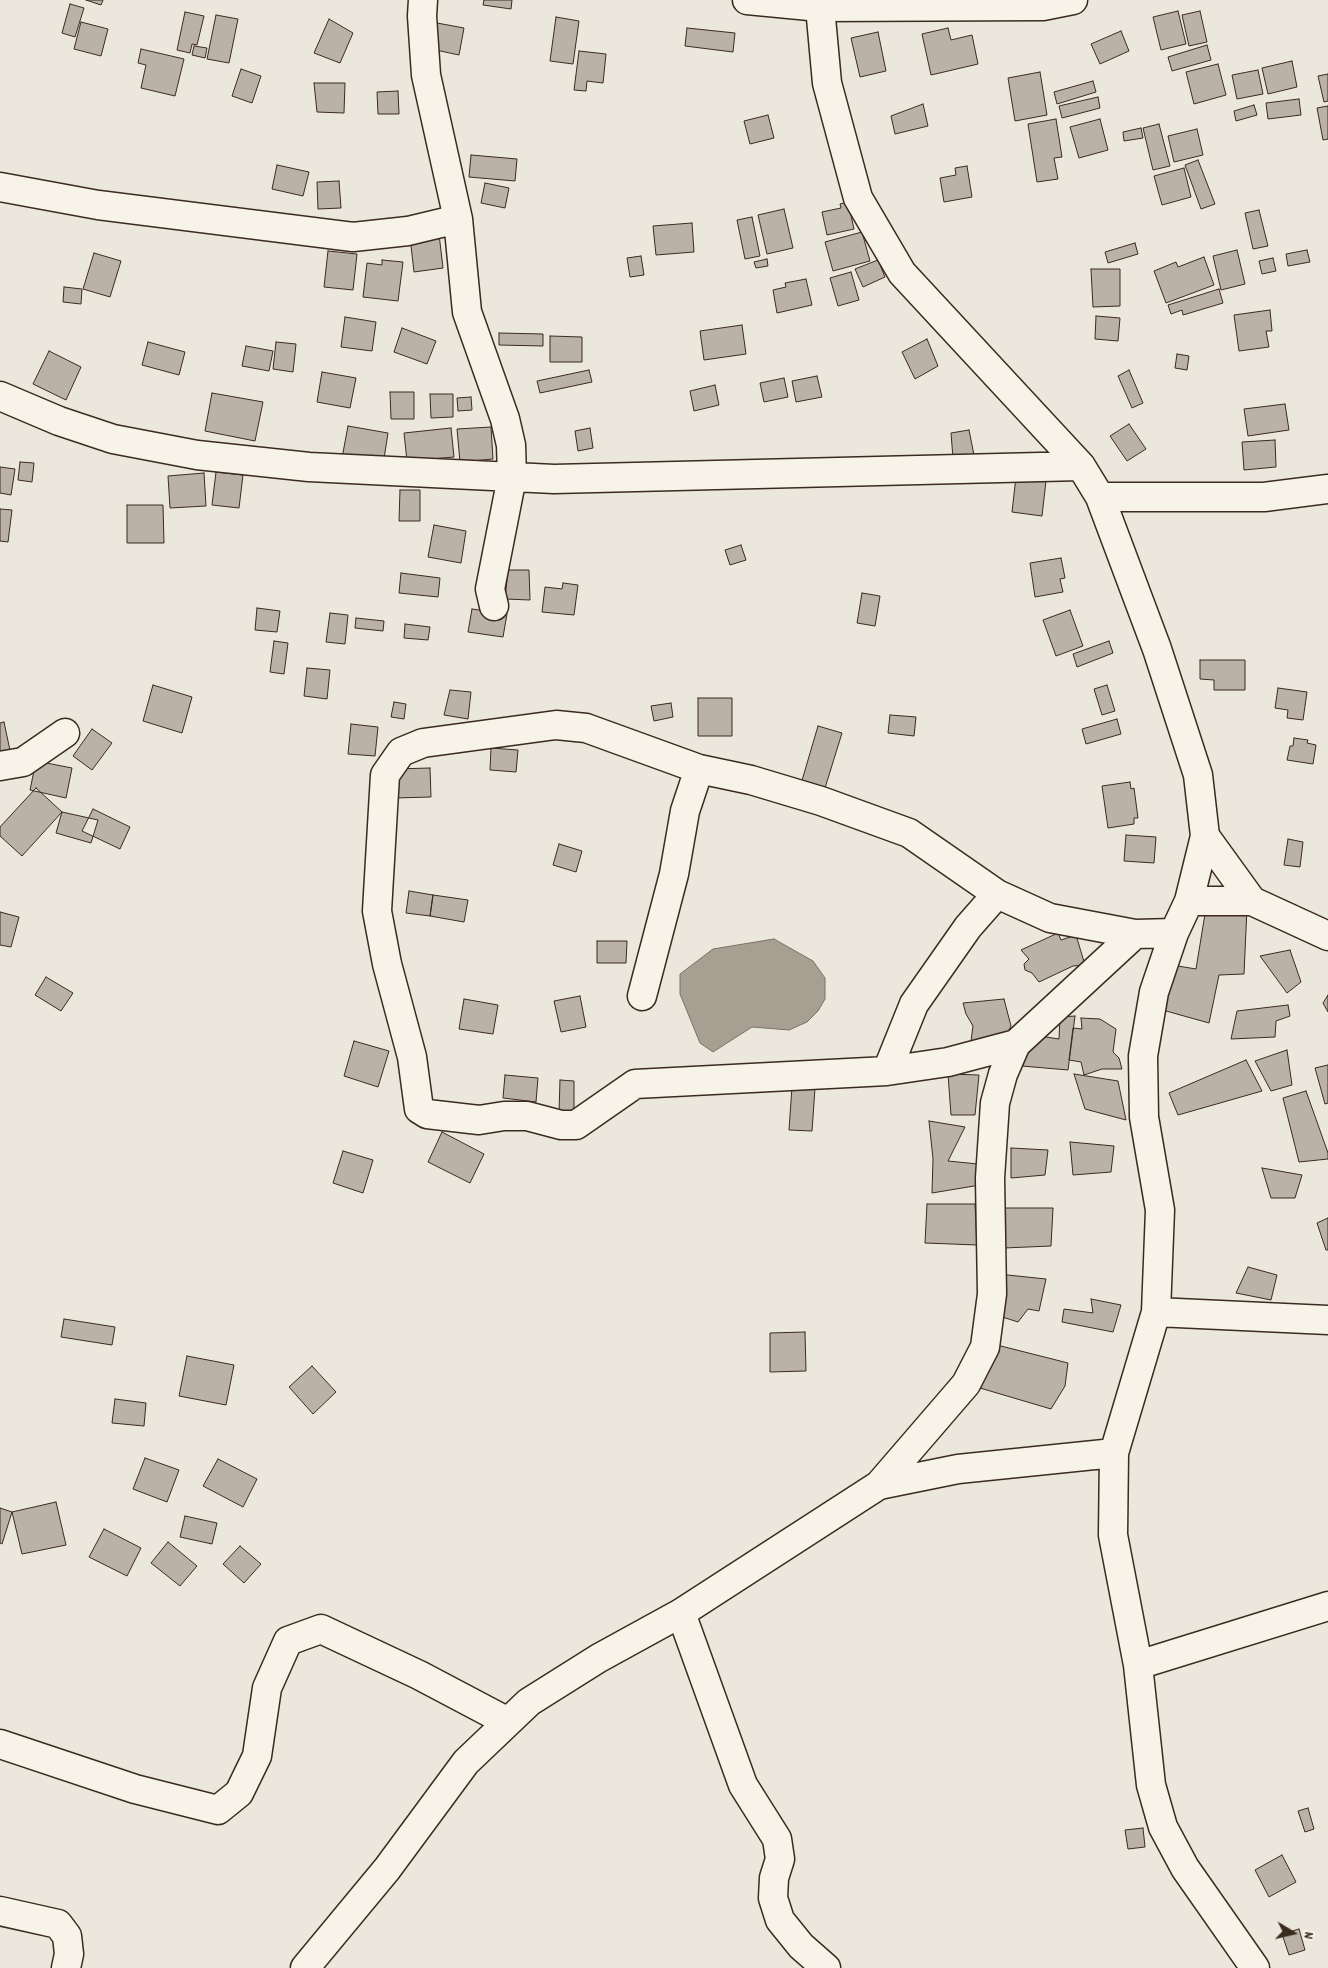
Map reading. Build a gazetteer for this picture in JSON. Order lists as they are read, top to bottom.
{
  "north": "right"
}
